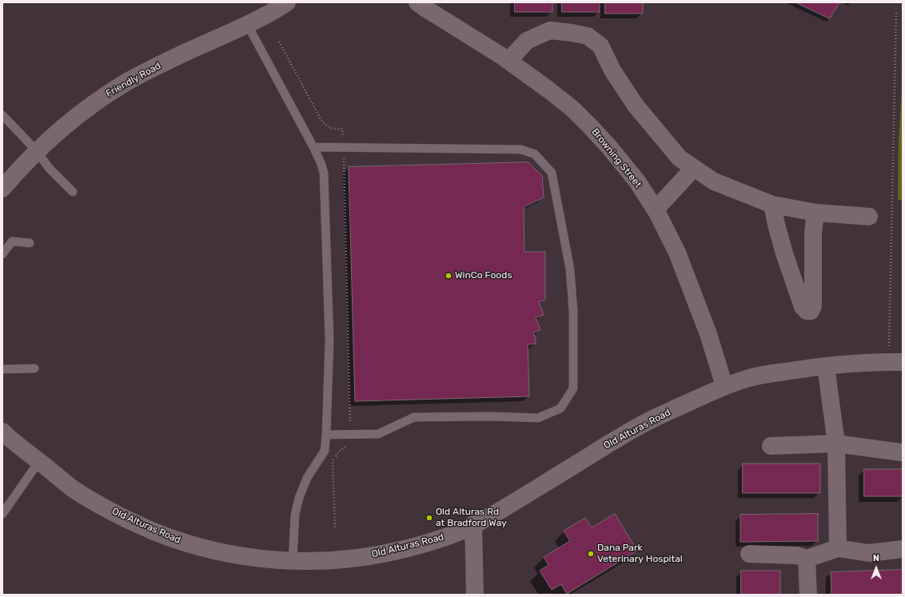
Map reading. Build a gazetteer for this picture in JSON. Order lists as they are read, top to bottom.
{
  "streets": {
    "street": ["Friendly Road", "Browning Street", "Old Alturas Road"]
  },
  "crossings": [
    ["Browning Street", "Old Alturas Road"]
  ],
  "places": ["WinCo Foods", "Old Alturas Rd at Bradford Way", "Dana Park Veterinary Hospital"],
  "north": "top"
}
